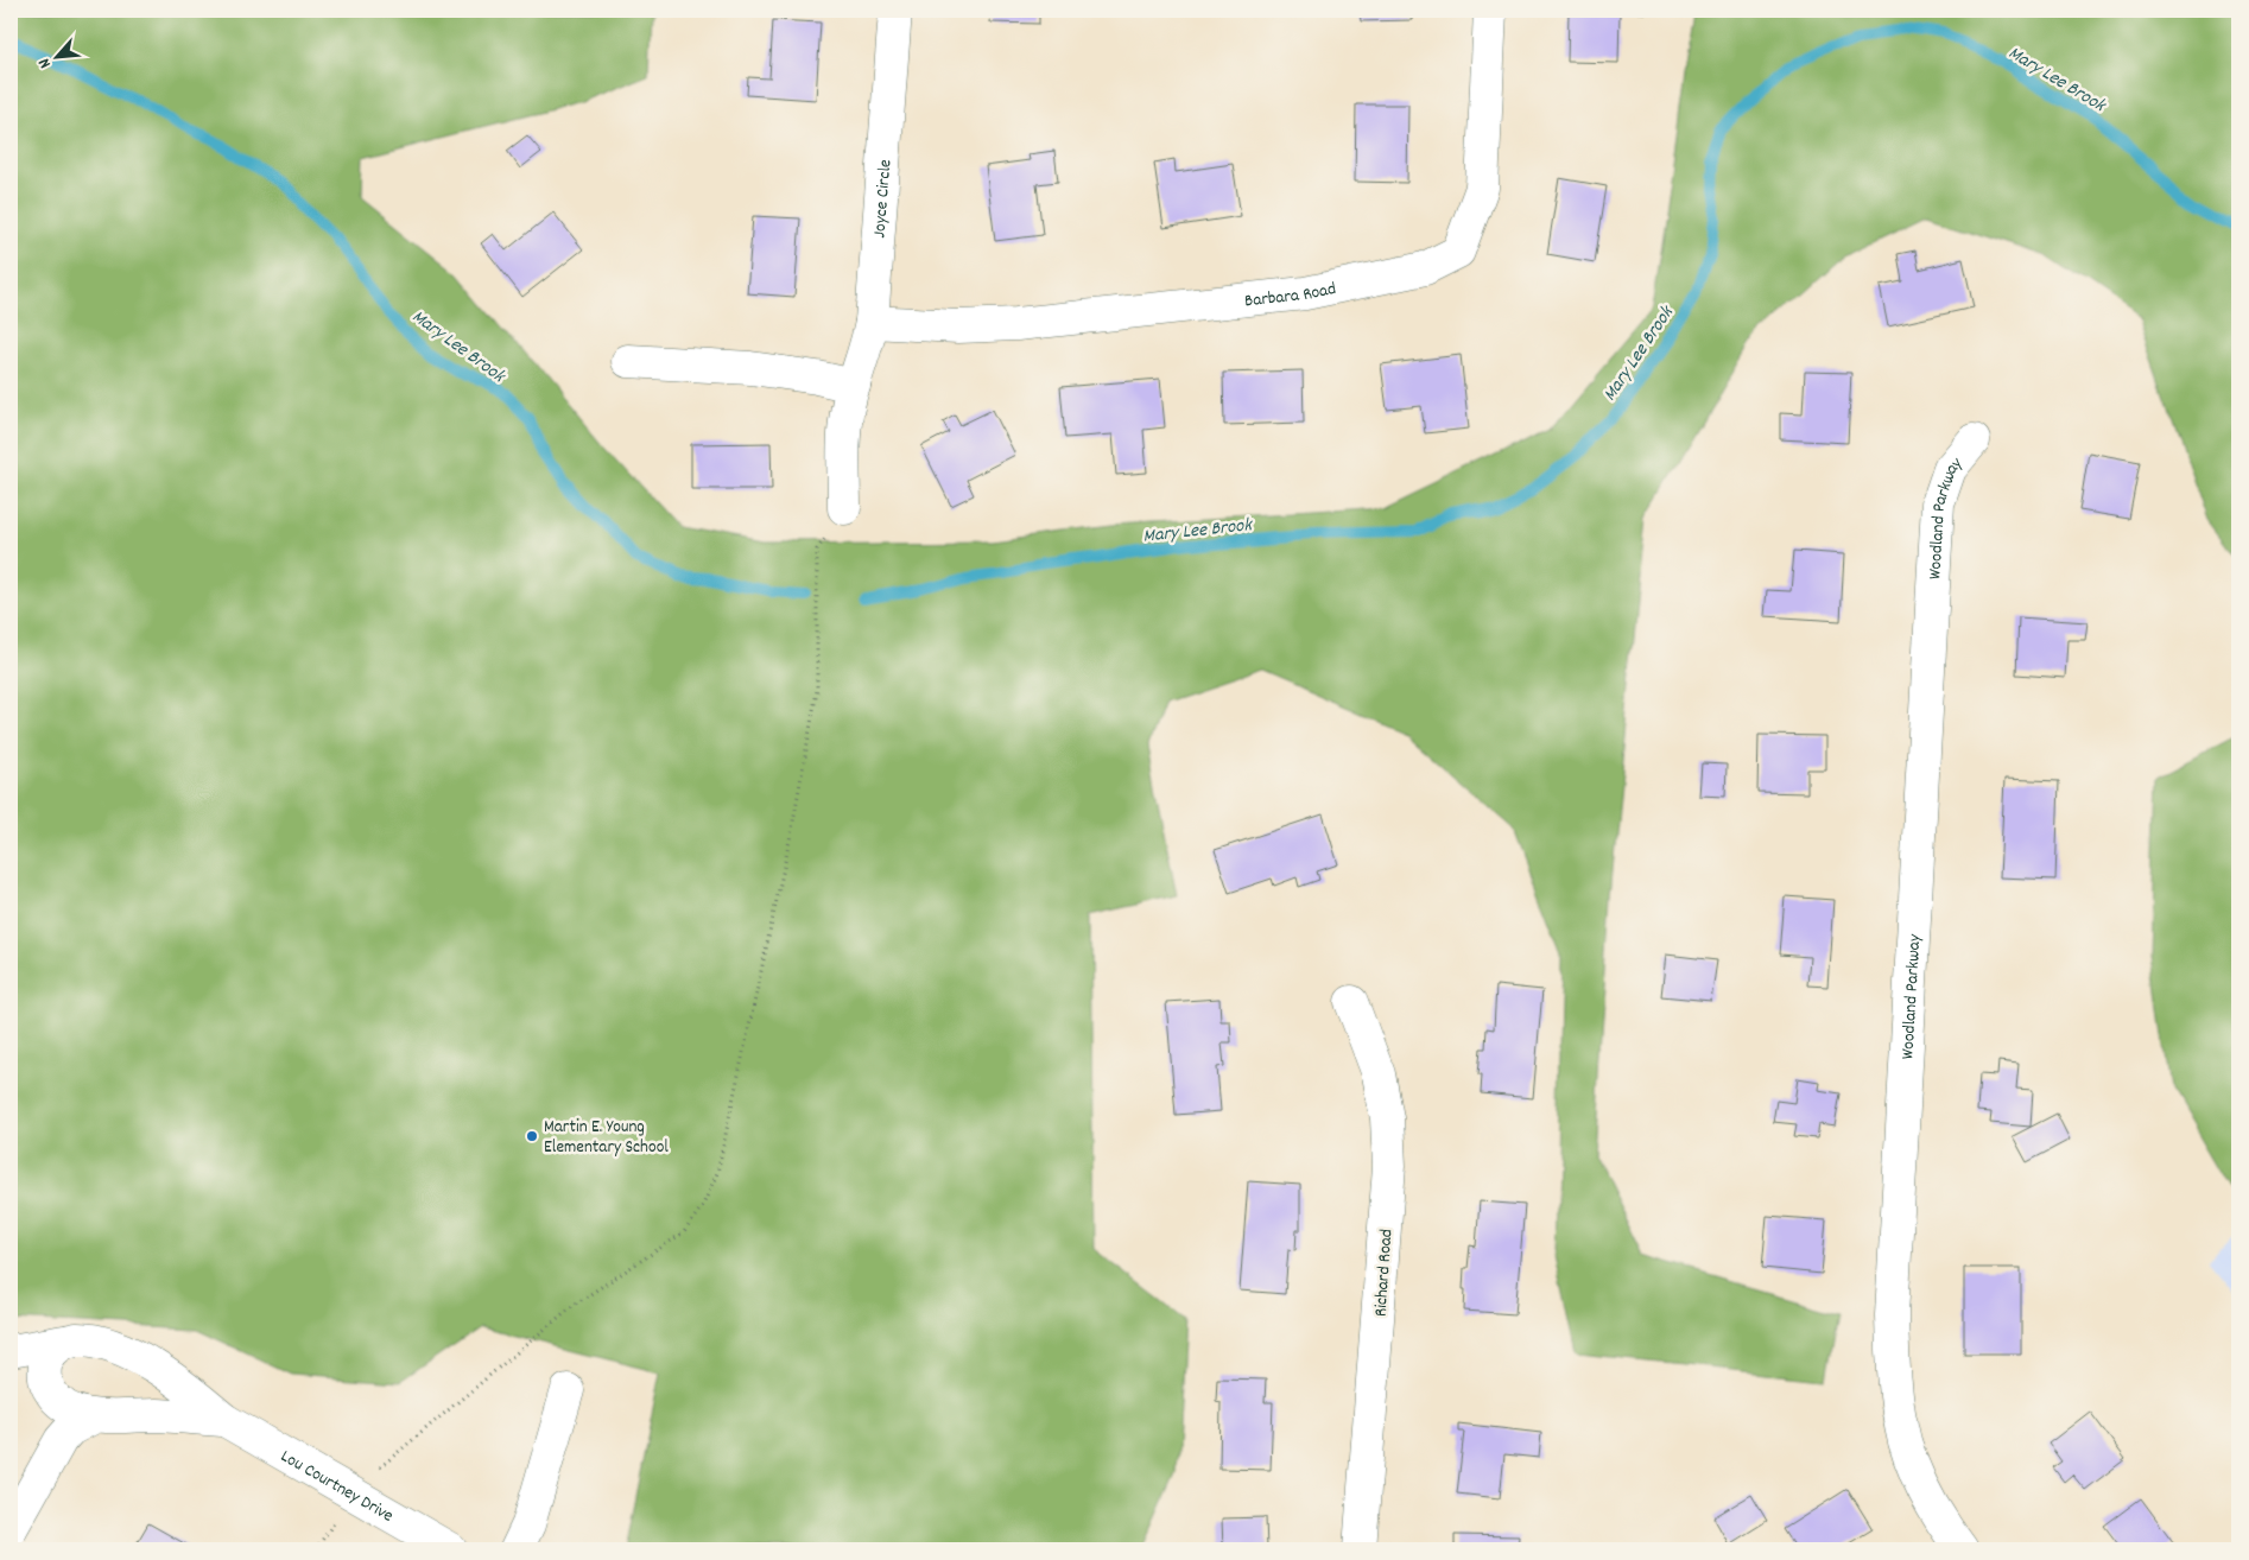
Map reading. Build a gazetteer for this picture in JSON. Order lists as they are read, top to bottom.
{
  "streets": {
    "street": [
      "Joyce Circle",
      "Barbara Road",
      "Woodland Parkway",
      "Richard Road",
      "Lou Courtney Drive"
    ]
  },
  "crossings": [
    ["Joyce Circle", "Barbara Road"]
  ],
  "water": ["Mary Lee Brook"],
  "places": ["Martin E. Young Elementary School"],
  "north": "bottom left"
}
